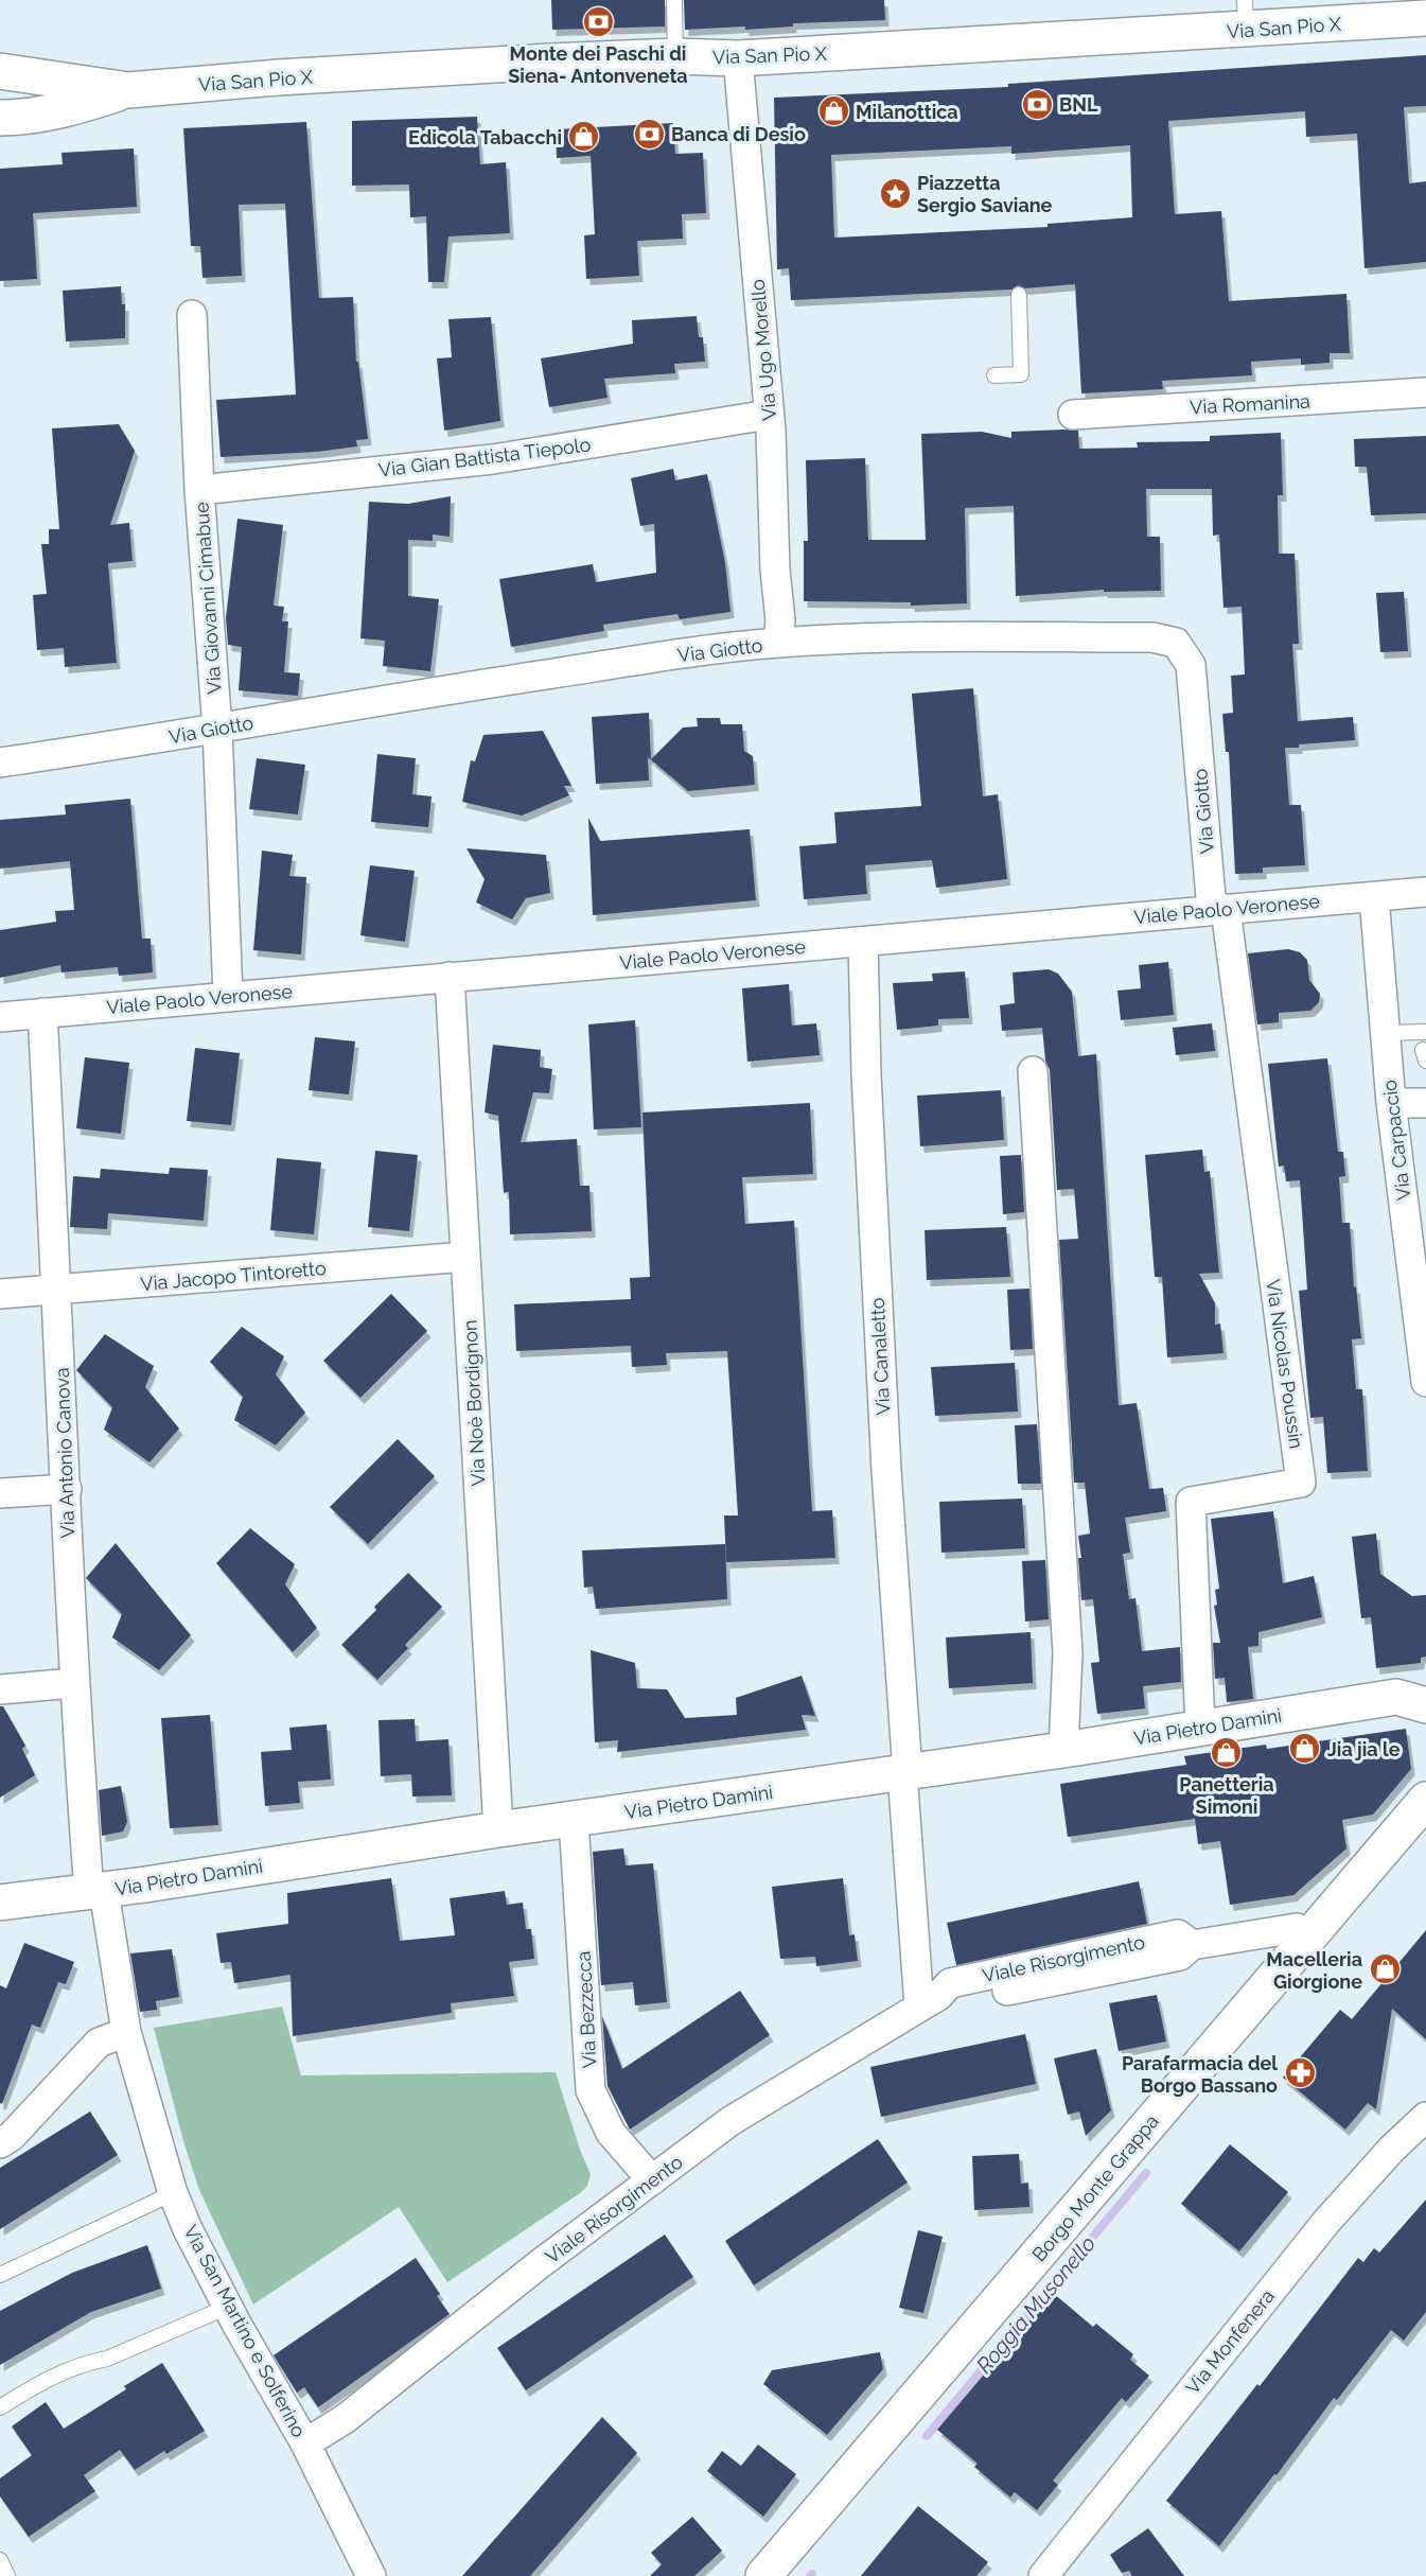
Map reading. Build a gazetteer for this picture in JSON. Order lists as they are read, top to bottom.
{
  "streets": {
    "street": [
      "Via San Pio X",
      "Via Ugo Morello",
      "Via Romanina",
      "Via Gian Battista Tiepolo",
      "Via Giovanni Cimabue",
      "Via Giotto",
      "Viale Paolo Veronese",
      "Via Carpaccio",
      "Via Jacopo Tintoretto",
      "Via Canaletto",
      "Via Nicolas Poussin",
      "Via Noè Bordignon",
      "Via Antonio Canova",
      "Via Pietro Damini",
      "Viale Risorgimento",
      "Via Bezzecca",
      "Borgo Monte Grappa",
      "Via San Martino e Solferino",
      "Via Monfenera"
    ]
  },
  "crossings": [
    ["Via San Pio X", "Via Ugo Morello"],
    ["Via Ugo Morello", "Via Gian Battista Tiepolo"],
    ["Via Ugo Morello", "Via Giotto"],
    ["Via Gian Battista Tiepolo", "Via Giovanni Cimabue"],
    ["Via Giovanni Cimabue", "Via Giotto"],
    ["Via Giovanni Cimabue", "Viale Paolo Veronese"],
    ["Via Giotto", "Viale Paolo Veronese"],
    ["Via Giotto", "Via Nicolas Poussin"],
    ["Viale Paolo Veronese", "Via Carpaccio"],
    ["Viale Paolo Veronese", "Via Canaletto"],
    ["Viale Paolo Veronese", "Via Nicolas Poussin"],
    ["Viale Paolo Veronese", "Via Noè Bordignon"],
    ["Viale Paolo Veronese", "Via Antonio Canova"],
    ["Via Jacopo Tintoretto", "Via Noè Bordignon"],
    ["Via Jacopo Tintoretto", "Via Antonio Canova"],
    ["Via Canaletto", "Via Pietro Damini"],
    ["Via Canaletto", "Viale Risorgimento"],
    ["Via Nicolas Poussin", "Via Pietro Damini"],
    ["Via Noè Bordignon", "Via Pietro Damini"],
    ["Via Antonio Canova", "Via Pietro Damini"],
    ["Via Antonio Canova", "Via San Martino e Solferino"],
    ["Via Pietro Damini", "Via Bezzecca"],
    ["Via Pietro Damini", "Via San Martino e Solferino"],
    ["Viale Risorgimento", "Via Bezzecca"],
    ["Viale Risorgimento", "Borgo Monte Grappa"],
    ["Viale Risorgimento", "Via San Martino e Solferino"]
  ],
  "water": ["Roggia Musonello"],
  "places": {
    "bank": ["Monte dei Paschi di Siena- Antonveneta", "BNL", "Banca di Desio"],
    "shop": [
      "Milanottica",
      "Edicola Tabacchi",
      "Jia jia le",
      "Panetteria Simoni",
      "Macelleria Giorgione"
    ],
    "place": ["Piazzetta Sergio Saviane"],
    "pharmacy": ["Parafarmacia del Borgo Bassano"]
  }
}
